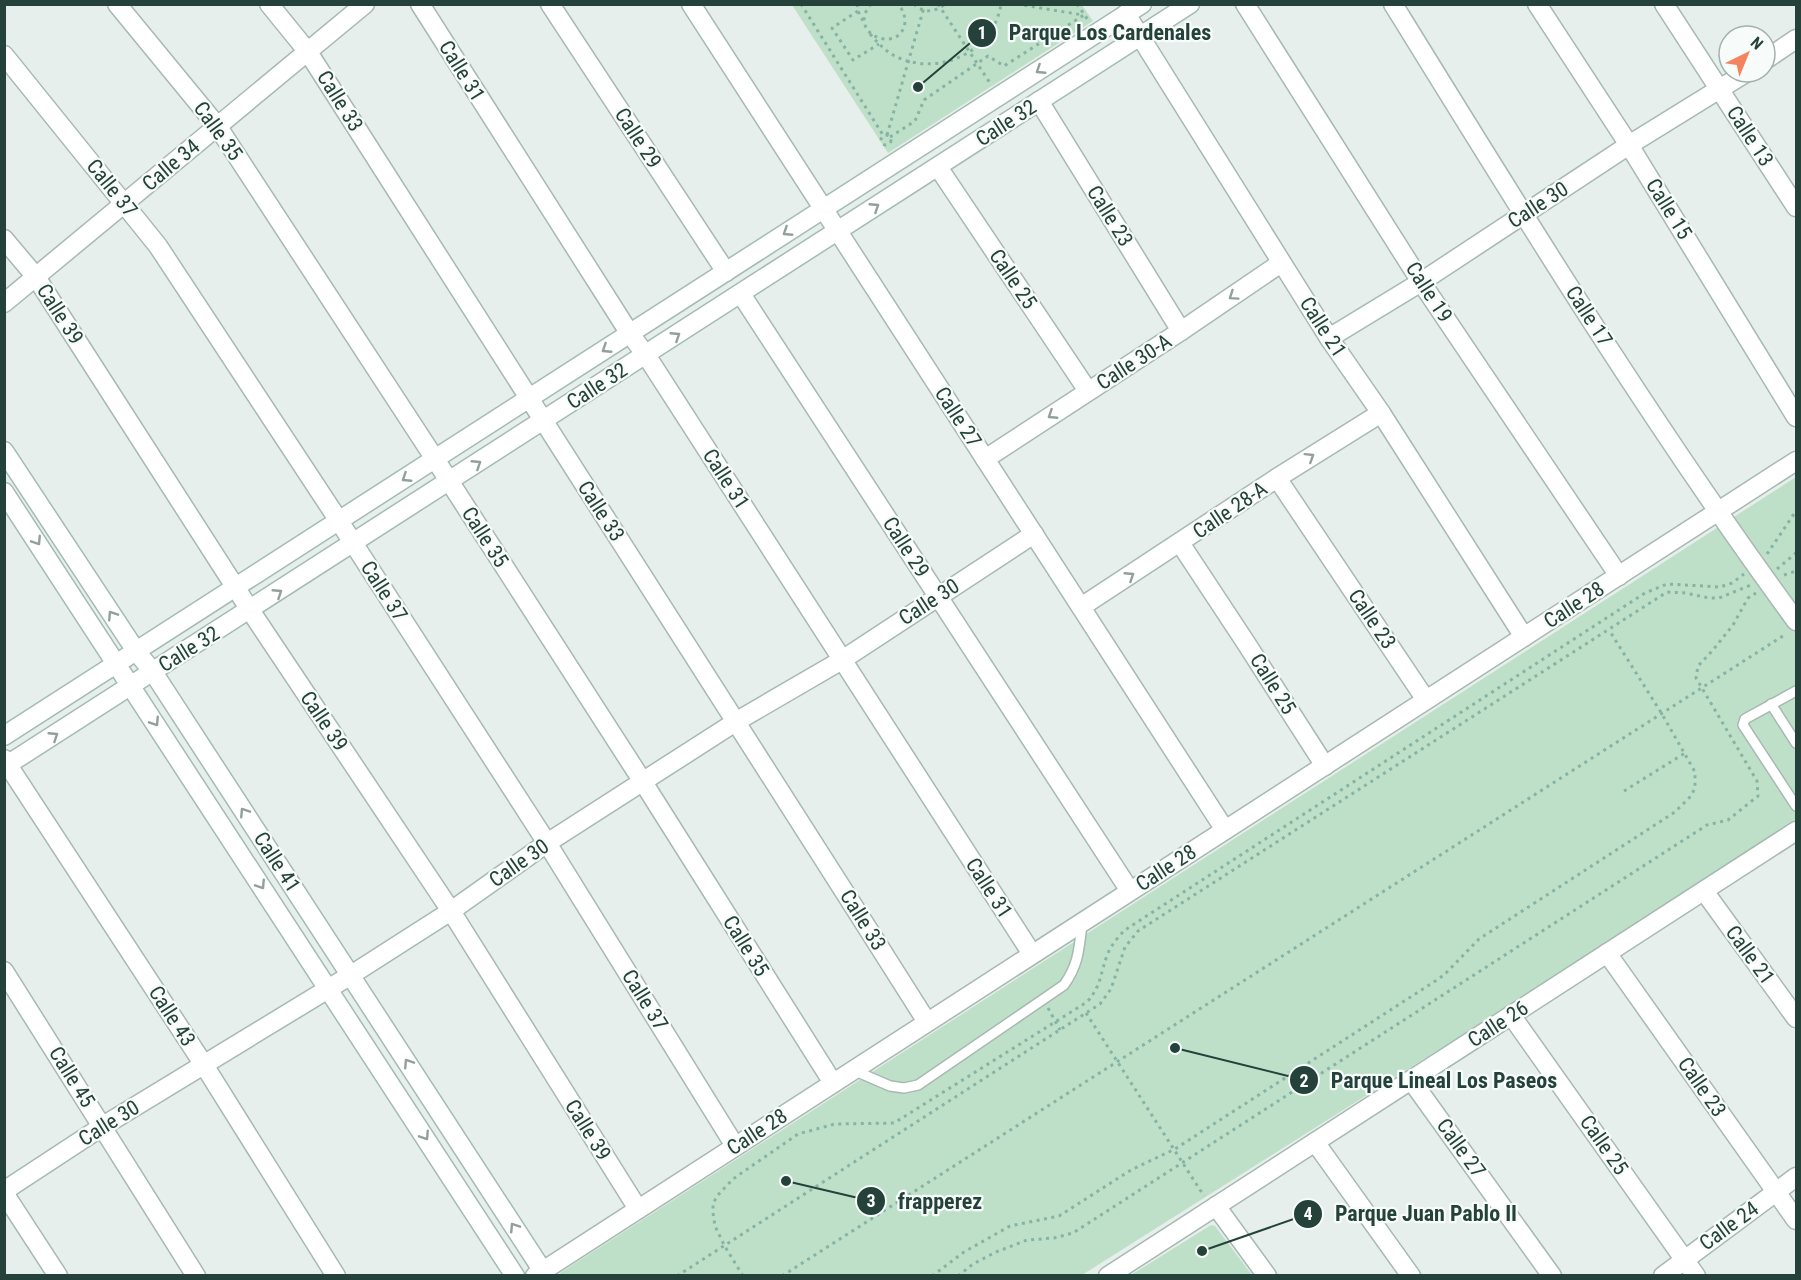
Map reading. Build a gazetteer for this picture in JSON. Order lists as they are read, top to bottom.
{
  "streets": {
    "street": [
      "Calle 31",
      "Calle 33",
      "Calle 32",
      "Calle 35",
      "Calle 13",
      "Calle 29",
      "Calle 34",
      "Calle 37",
      "Calle 30",
      "Calle 15",
      "Calle 23",
      "Calle 25",
      "Calle 19",
      "Calle 39",
      "Calle 17",
      "Calle 21",
      "Calle 30-A",
      "Calle 27",
      "Calle 28-A",
      "Calle 28",
      "Calle 41",
      "Calle 43",
      "Calle 26",
      "Calle 45",
      "Calle 24"
    ]
  },
  "crossings": [
    ["Calle 31", "Calle 32"],
    ["Calle 31", "Calle 30"],
    ["Calle 31", "Calle 28"],
    ["Calle 33", "Calle 32"],
    ["Calle 33", "Calle 34"],
    ["Calle 33", "Calle 30"],
    ["Calle 33", "Calle 28"],
    ["Calle 32", "Calle 35"],
    ["Calle 32", "Calle 29"],
    ["Calle 32", "Calle 37"],
    ["Calle 32", "Calle 23"],
    ["Calle 32", "Calle 25"],
    ["Calle 32", "Calle 39"],
    ["Calle 32", "Calle 21"],
    ["Calle 32", "Calle 27"],
    ["Calle 32", "Calle 41"],
    ["Calle 32", "Calle 43"],
    ["Calle 35", "Calle 34"],
    ["Calle 35", "Calle 30"],
    ["Calle 35", "Calle 28"],
    ["Calle 13", "Calle 30"],
    ["Calle 29", "Calle 30"],
    ["Calle 29", "Calle 28"],
    ["Calle 34", "Calle 37"],
    ["Calle 34", "Calle 39"],
    ["Calle 37", "Calle 30"],
    ["Calle 37", "Calle 28"],
    ["Calle 30", "Calle 15"],
    ["Calle 30", "Calle 19"],
    ["Calle 30", "Calle 39"],
    ["Calle 30", "Calle 17"],
    ["Calle 30", "Calle 21"],
    ["Calle 30", "Calle 27"],
    ["Calle 30", "Calle 41"],
    ["Calle 30", "Calle 43"],
    ["Calle 30", "Calle 45"],
    ["Calle 23", "Calle 30-A"],
    ["Calle 23", "Calle 28-A"],
    ["Calle 23", "Calle 28"],
    ["Calle 23", "Calle 26"],
    ["Calle 23", "Calle 24"],
    ["Calle 25", "Calle 30-A"],
    ["Calle 25", "Calle 28-A"],
    ["Calle 25", "Calle 28"],
    ["Calle 25", "Calle 26"],
    ["Calle 25", "Calle 24"],
    ["Calle 19", "Calle 28"],
    ["Calle 39", "Calle 28"],
    ["Calle 17", "Calle 28"],
    ["Calle 21", "Calle 30-A"],
    ["Calle 21", "Calle 28-A"],
    ["Calle 21", "Calle 28"],
    ["Calle 21", "Calle 26"],
    ["Calle 30-A", "Calle 27"],
    ["Calle 27", "Calle 28-A"],
    ["Calle 27", "Calle 28"],
    ["Calle 27", "Calle 26"],
    ["Calle 28", "Calle 41"]
  ],
  "one_way": ["Calle 30-A", "Calle 28-A"],
  "places": [
    "Parque Los Cardenales",
    "Parque Lineal Los Paseos",
    "frapperez",
    "Parque Juan Pablo II"
  ],
  "north": "top right"
}
